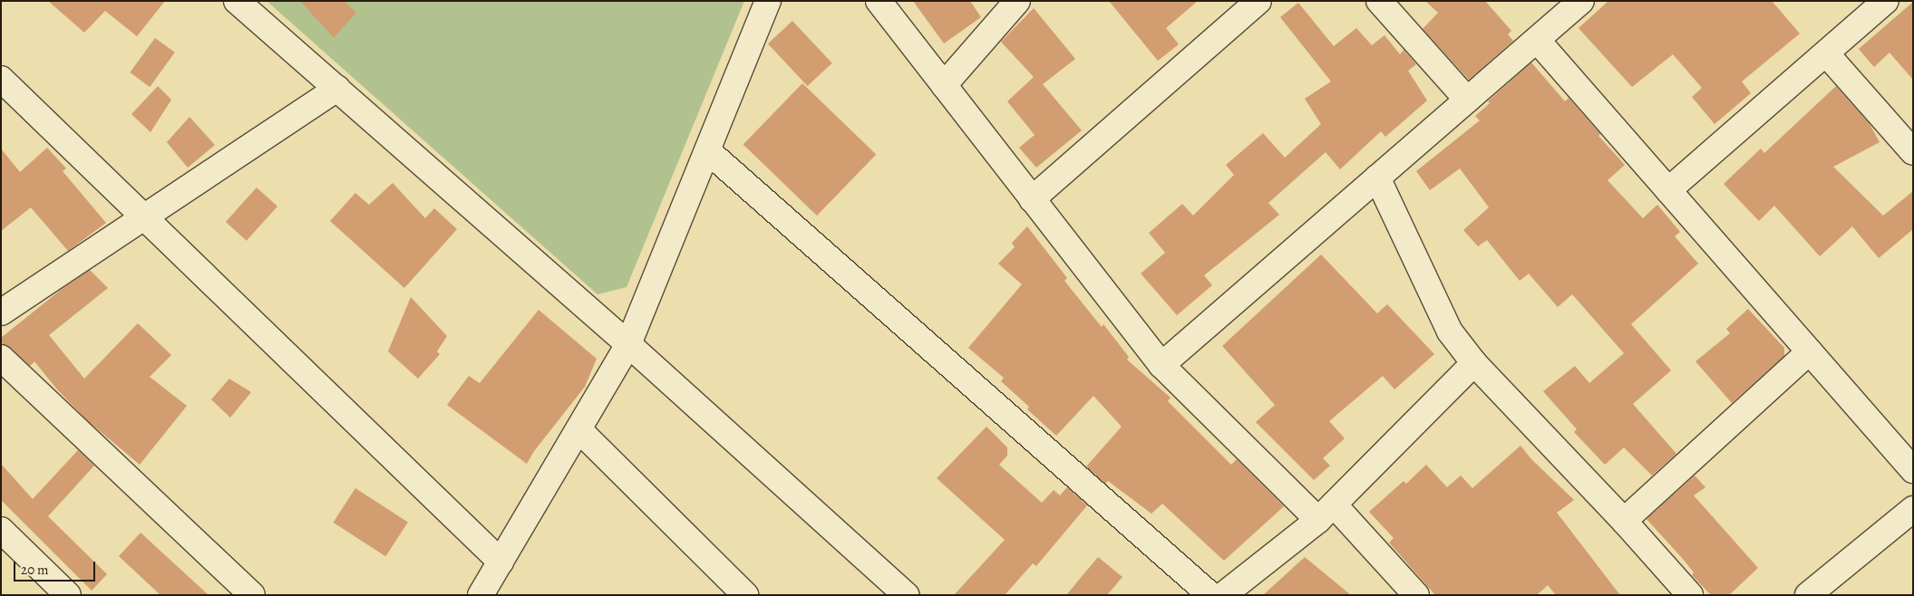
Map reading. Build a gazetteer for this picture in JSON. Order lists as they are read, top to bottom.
{
  "scale_bar": "20 m"
}
